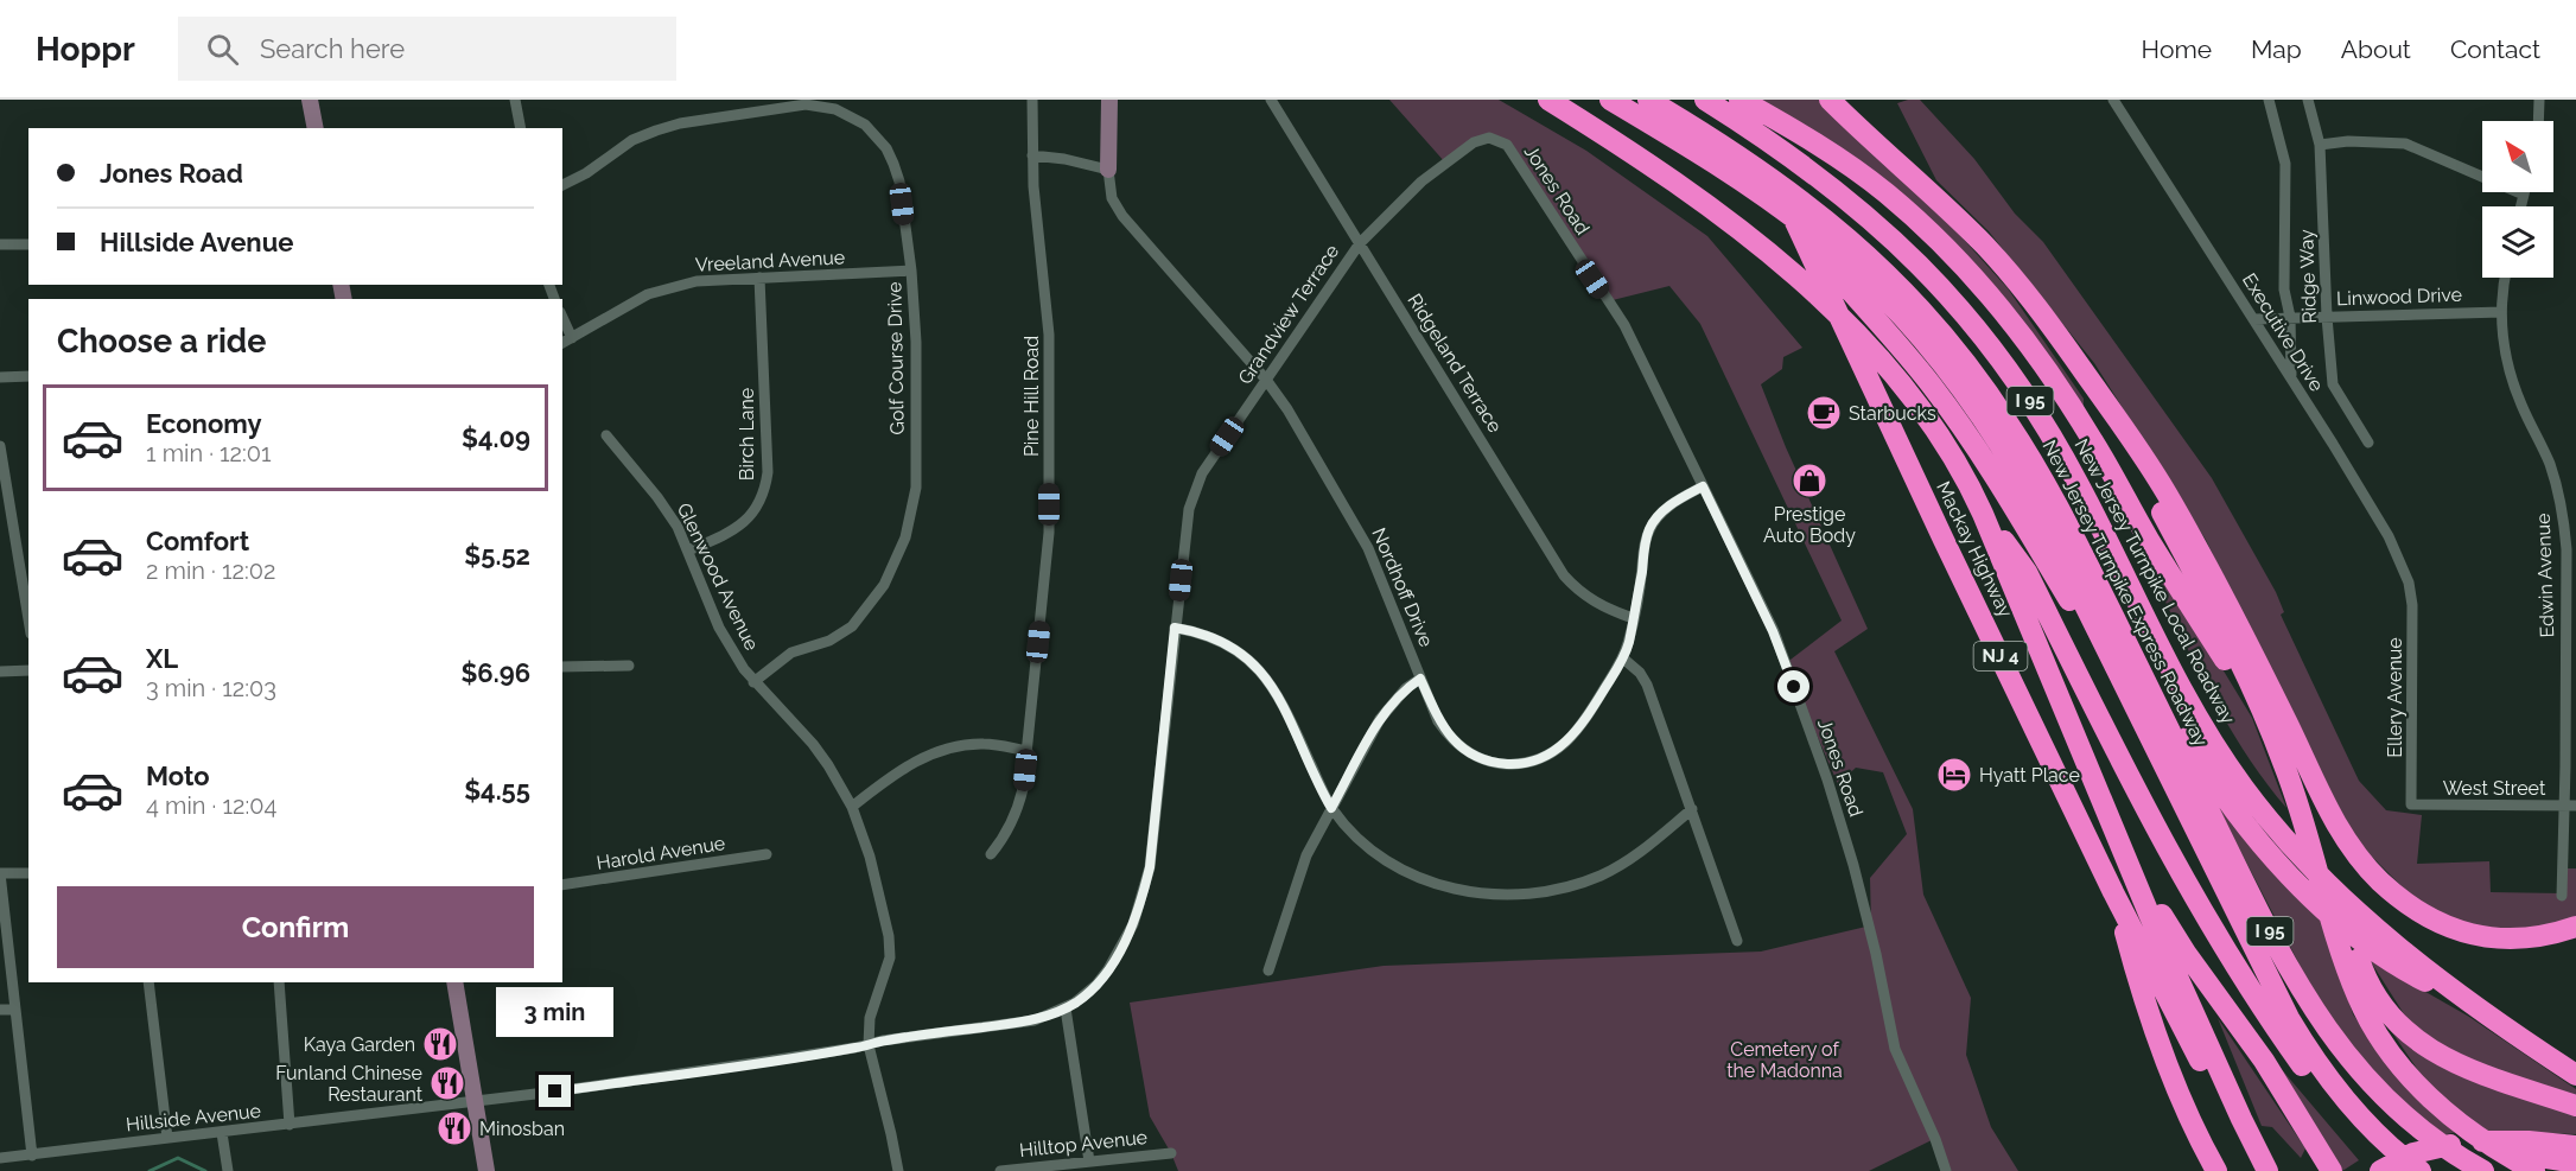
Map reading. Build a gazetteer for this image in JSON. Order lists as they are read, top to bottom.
{
  "streets": {
    "highway": [
      "I 95",
      "Mackay Highway",
      "New Jersey Turnpike Local Roadway",
      "New Jersey Turnpike Express Roadway",
      "NJ 4"
    ],
    "street": [
      "Jones Road",
      "Vreeland Avenue",
      "Ridge Way",
      "Linwood Drive",
      "Grandview Terrace",
      "Executive Drive",
      "Golf Course Drive",
      "Ridgeland Terrace",
      "Pine Hill Road",
      "Birch Lane",
      "Edwin Avenue",
      "Glenwood Avenue",
      "Nordhoff Drive",
      "Ellery Avenue",
      "West Street",
      "Harold Avenue",
      "Hillside Avenue",
      "Hilltop Avenue"
    ]
  },
  "crossings": [
    ["Jones Road", "Grandview Terrace"],
    ["Jones Road", "Nordhoff Drive"],
    ["Vreeland Avenue", "Golf Course Drive"],
    ["Vreeland Avenue", "Birch Lane"],
    ["Ridge Way", "Linwood Drive"],
    ["Linwood Drive", "Executive Drive"],
    ["Linwood Drive", "Edwin Avenue"],
    ["Grandview Terrace", "Ridgeland Terrace"],
    ["Grandview Terrace", "Nordhoff Drive"],
    ["Grandview Terrace", "Hillside Avenue"],
    ["Executive Drive", "Ellery Avenue"],
    ["Golf Course Drive", "Glenwood Avenue"],
    ["Ridgeland Terrace", "Nordhoff Drive"],
    ["Birch Lane", "Glenwood Avenue"],
    ["Mackay Highway", "NJ 4"],
    ["Edwin Avenue", "West Street"],
    ["Glenwood Avenue", "Hillside Avenue"],
    ["Ellery Avenue", "West Street"]
  ],
  "parks": ["Cemetery of the Madonna"],
  "places": {
    "cafe": ["Starbucks"],
    "shop": ["Prestige Auto Body"],
    "hotel": ["Hyatt Place"],
    "restaurant": ["Kaya Garden", "Funland Chinese Restaurant", "Minosban"]
  },
  "north": "top left",
  "page": {
    "header": "Hoppr",
    "search": "Search here",
    "nav": [
      "Home",
      "Map",
      "About",
      "Contact"
    ],
    "banner": ["Jones Road", "Hillside Avenue"],
    "heading": "Choose a ride",
    "list": [
      {
        "name": "Economy",
        "note": "1 min · 12:01",
        "value": "$4.09"
      },
      {
        "name": "Comfort",
        "note": "2 min · 12:02",
        "value": "$5.52"
      },
      {
        "name": "XL",
        "note": "3 min · 12:03",
        "value": "$6.96"
      },
      {
        "name": "Moto",
        "note": "4 min · 12:04",
        "value": "$4.55"
      }
    ],
    "buttons": "Confirm",
    "bubble": "3 min"
  }
}
